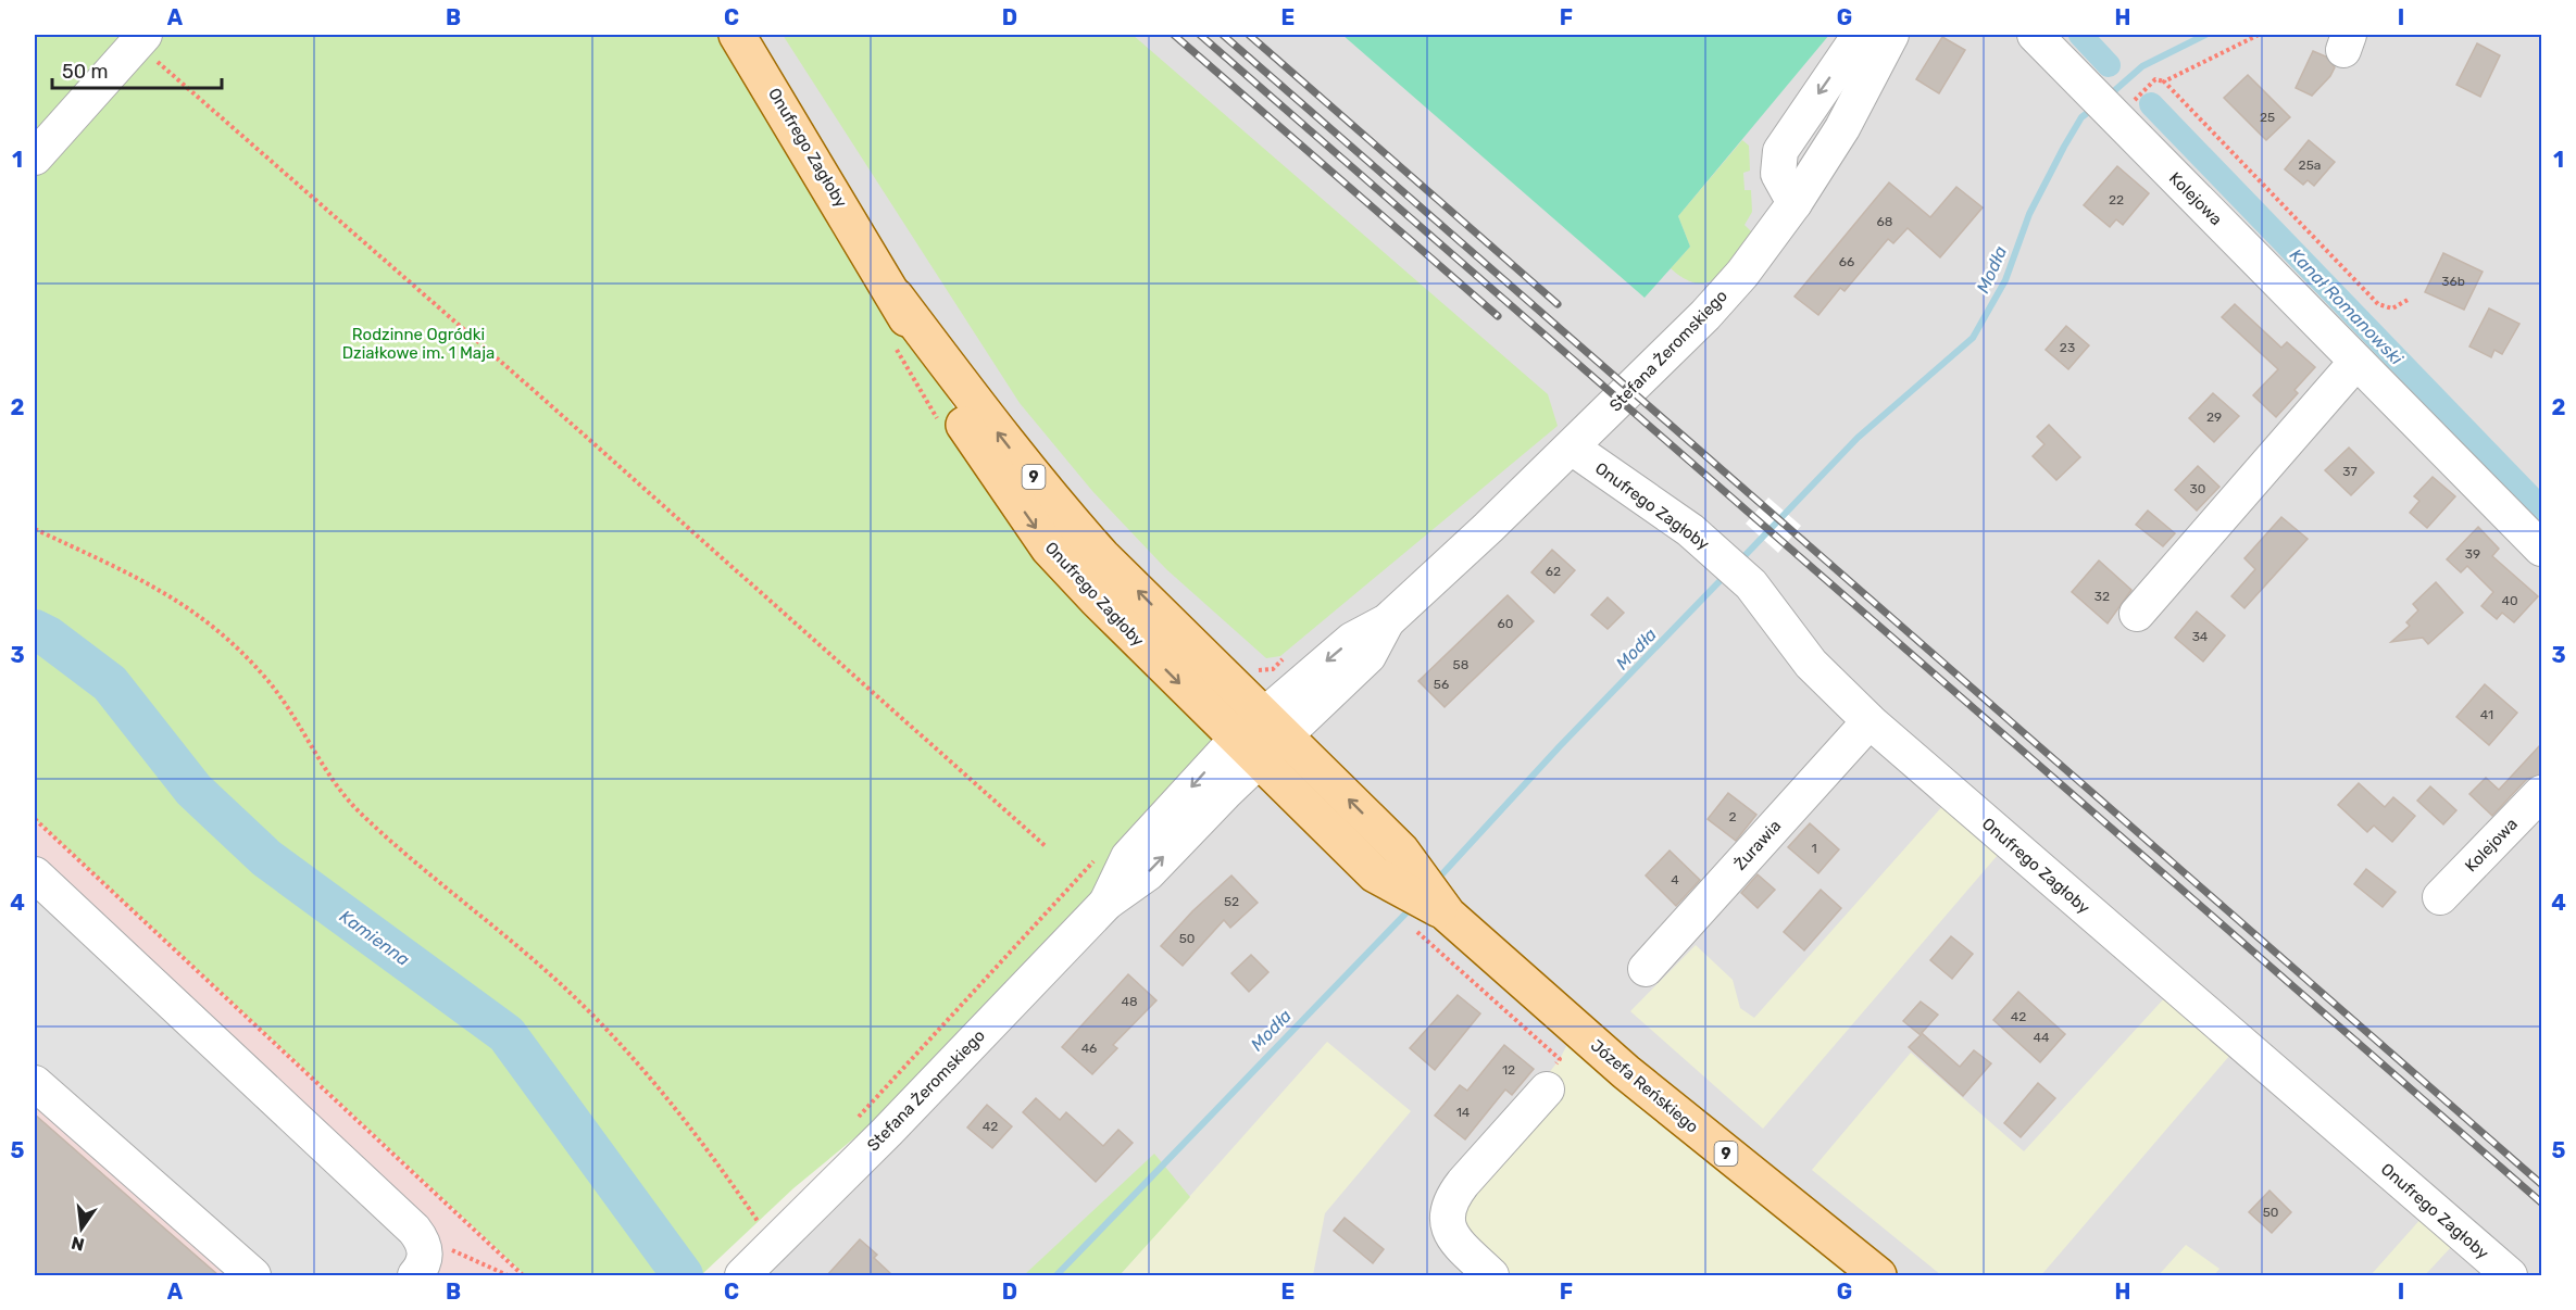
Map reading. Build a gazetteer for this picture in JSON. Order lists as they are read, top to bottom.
{
  "streets": {
    "main road": ["Onufrego Zagłoby", "9", "Józefa Reńskiego"],
    "street": ["Kolejowa", "Stefana Żeromskiego", "Żurawia"]
  },
  "crossings": [
    ["Onufrego Zagłoby", "Stefana Żeromskiego"],
    ["Onufrego Zagłoby", "Żurawia"],
    ["Onufrego Zagłoby", "Józefa Reńskiego"],
    ["Stefana Żeromskiego", "Józefa Reńskiego"]
  ],
  "water": ["Modła", "Kanał Romanowski", "Kamienna"],
  "parks": ["Rodzinne Ogródki Działkowe im. 1 Maja"],
  "house_numbers": [
    "25",
    "25a",
    "22",
    "68",
    "66",
    "36b",
    "23",
    "29",
    "37",
    "30",
    "39",
    "62",
    "32",
    "40",
    "60",
    "34",
    "58",
    "56",
    "41",
    "2",
    "1",
    "4",
    "52",
    "50",
    "48",
    "42",
    "44",
    "46",
    "12",
    "14",
    "42",
    "50"
  ],
  "scale_bar": "50 m",
  "north": "bottom",
  "grid": {
    "columns": [
      "A",
      "B",
      "C",
      "D",
      "E",
      "F",
      "G",
      "H",
      "I"
    ],
    "rows": [
      "1",
      "2",
      "3",
      "4",
      "5"
    ]
  }
}
